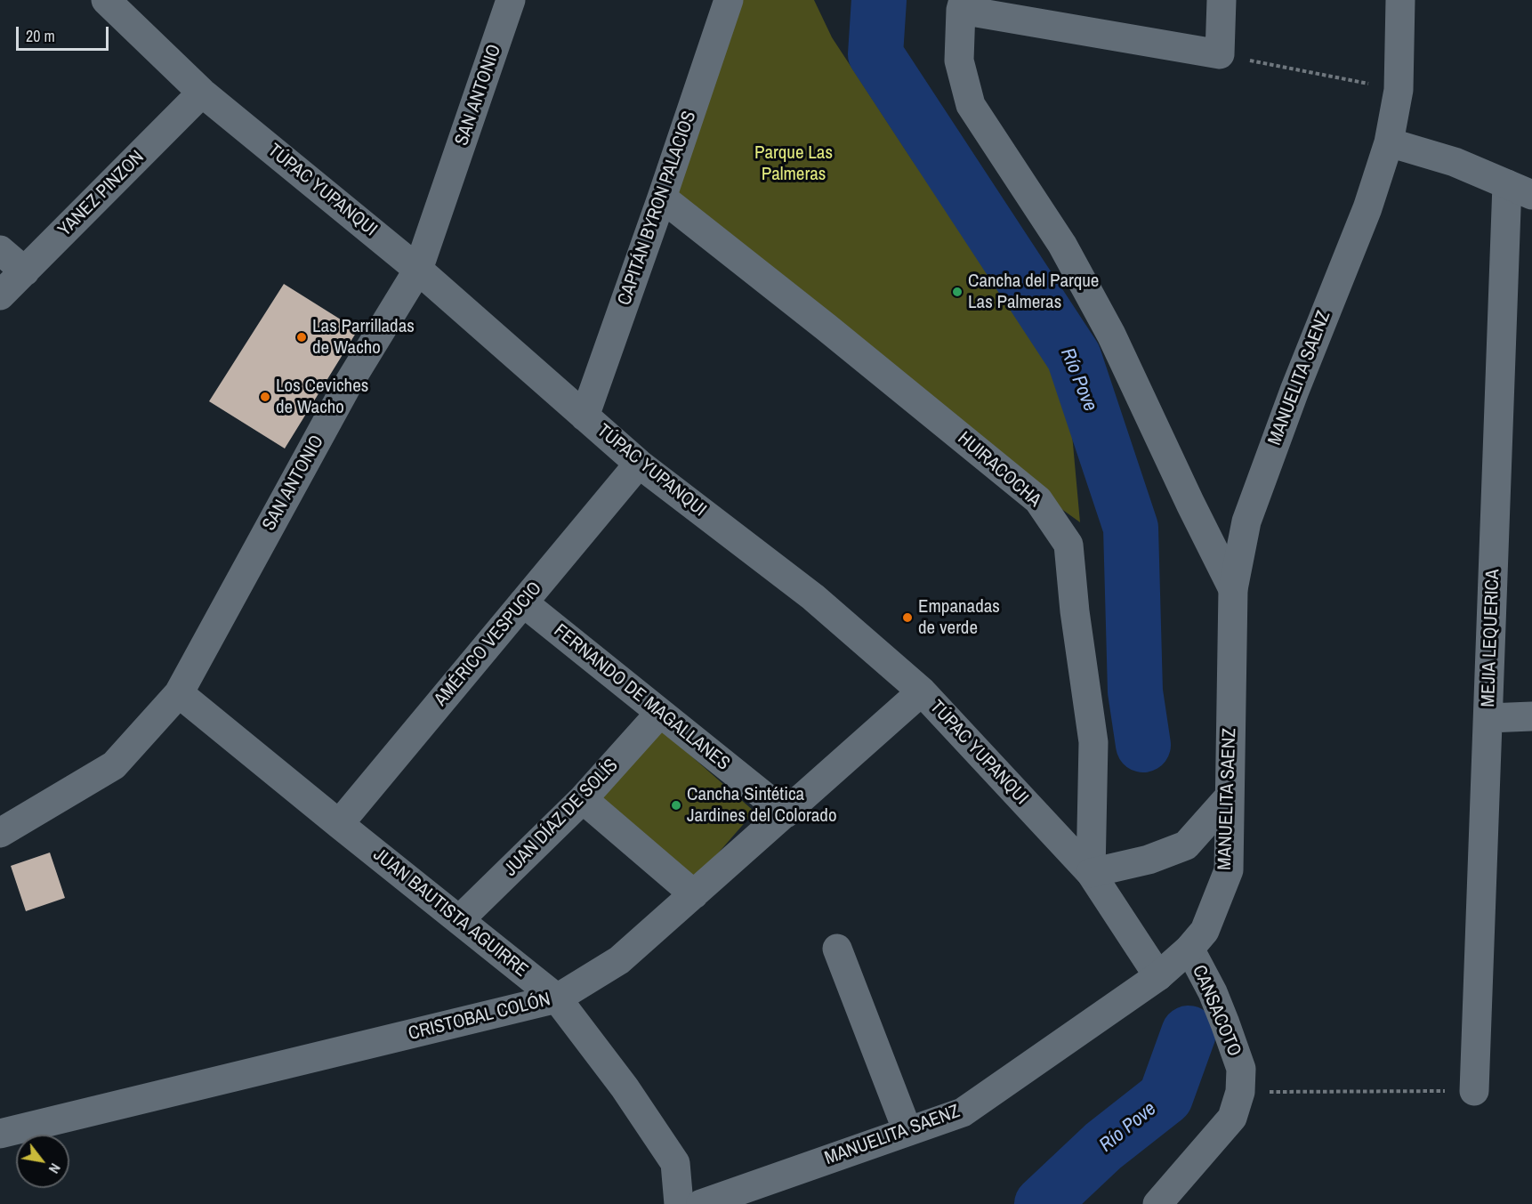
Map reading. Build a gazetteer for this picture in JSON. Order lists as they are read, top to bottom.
{
  "streets": {
    "street": [
      "SAN ANTONIO",
      "TÚPAC YUPANQUI",
      "YANEZ PINZON",
      "CAPITÁN BYRON PALACIOS",
      "MANUELITA SAENZ",
      "HUIRACOCHA",
      "MEJIA LEQUERICA",
      "AMÉRICO VESPUCIO",
      "FERNANDO DE MAGALLANES",
      "JUAN DÍAZ DE SOLÍS",
      "JUAN BAUTISTA AGUIRRE",
      "CANSACOTO",
      "CRISTOBAL COLÓN"
    ]
  },
  "crossings": [
    ["SAN ANTONIO", "TÚPAC YUPANQUI"],
    ["SAN ANTONIO", "JUAN BAUTISTA AGUIRRE"],
    ["TÚPAC YUPANQUI", "YANEZ PINZON"],
    ["TÚPAC YUPANQUI", "CAPITÁN BYRON PALACIOS"],
    ["TÚPAC YUPANQUI", "MANUELITA SAENZ"],
    ["TÚPAC YUPANQUI", "HUIRACOCHA"],
    ["TÚPAC YUPANQUI", "AMÉRICO VESPUCIO"],
    ["TÚPAC YUPANQUI", "CRISTOBAL COLÓN"],
    ["CAPITÁN BYRON PALACIOS", "HUIRACOCHA"],
    ["MANUELITA SAENZ", "CANSACOTO"],
    ["AMÉRICO VESPUCIO", "FERNANDO DE MAGALLANES"],
    ["AMÉRICO VESPUCIO", "JUAN BAUTISTA AGUIRRE"],
    ["FERNANDO DE MAGALLANES", "JUAN DÍAZ DE SOLÍS"],
    ["FERNANDO DE MAGALLANES", "CRISTOBAL COLÓN"],
    ["JUAN DÍAZ DE SOLÍS", "JUAN BAUTISTA AGUIRRE"],
    ["JUAN BAUTISTA AGUIRRE", "CRISTOBAL COLÓN"]
  ],
  "water": ["Río Pove"],
  "parks": ["Parque Las Palmeras"],
  "places": [
    "Cancha del Parque Las Palmeras",
    "Las Parrilladas de Wacho",
    "Los Ceviches de Wacho",
    "Empanadas de verde",
    "Cancha Sintética Jardines del Colorado"
  ],
  "scale_bar": "20 m",
  "north": "bottom right"
}
